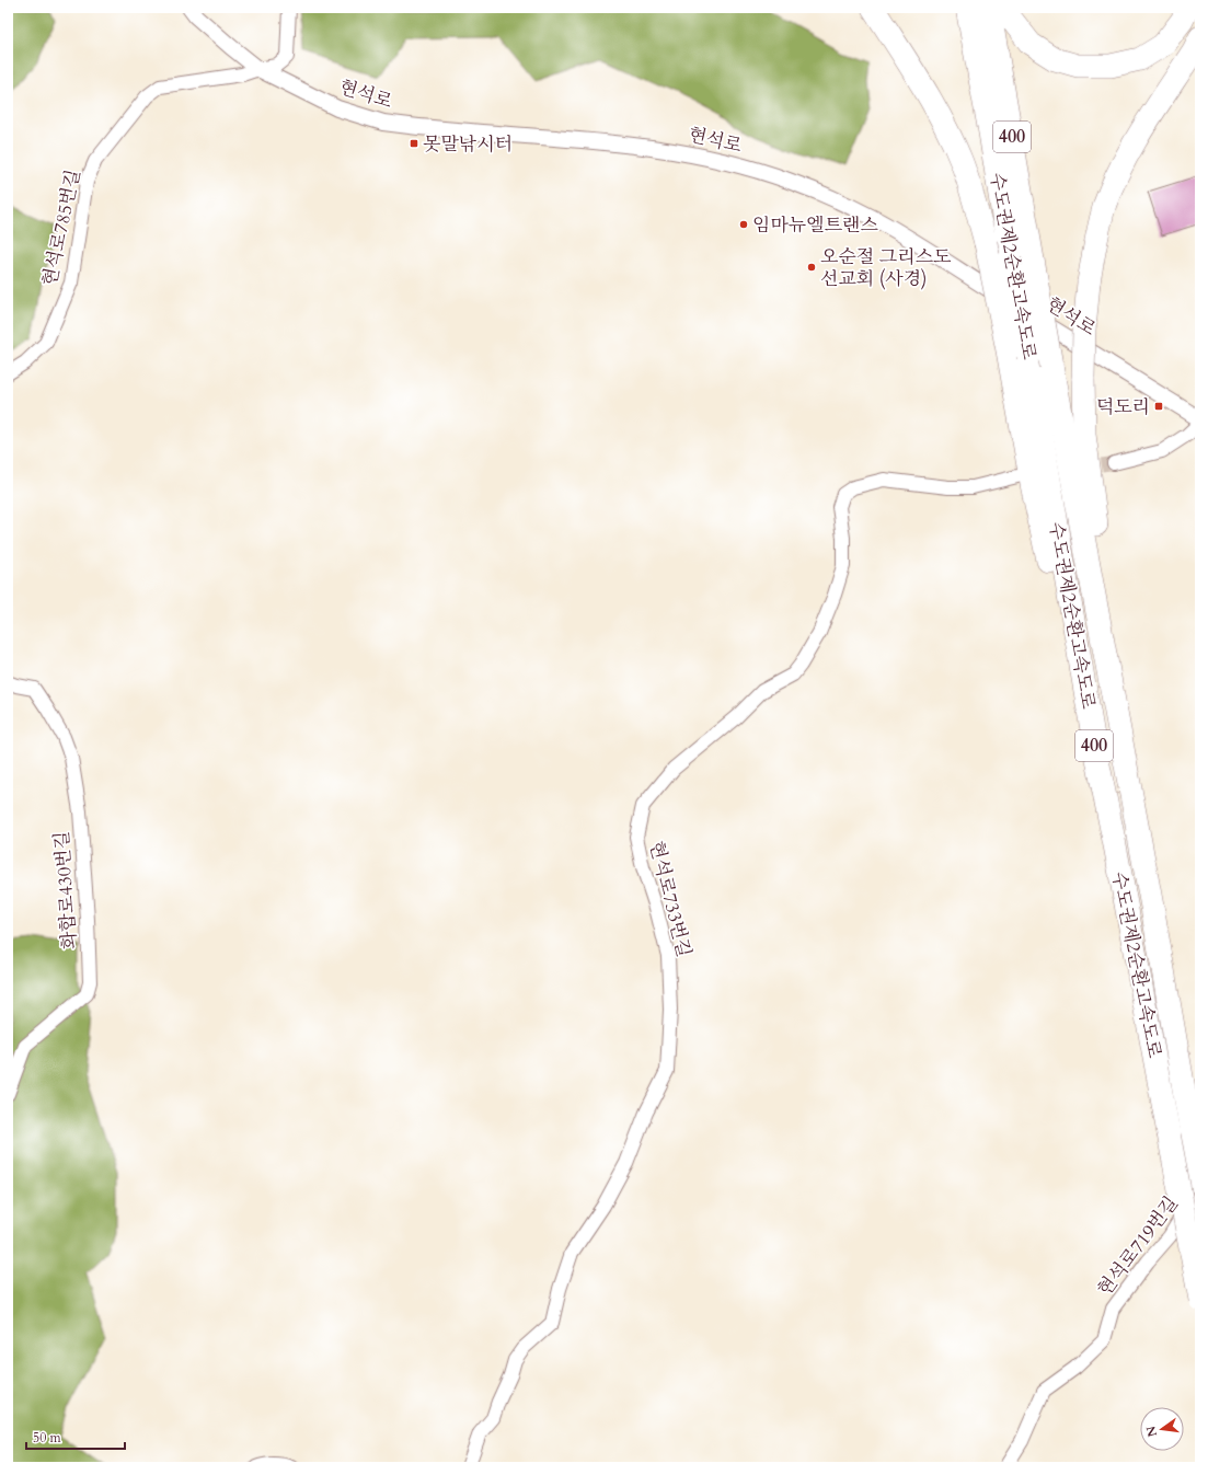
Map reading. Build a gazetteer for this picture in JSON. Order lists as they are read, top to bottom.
{
  "streets": {
    "highway": ["400", "수도권제2순환고속도로"],
    "street": [
      "현석로",
      "현석로785번길",
      "화합로430번길",
      "현석로733번길",
      "현석로719번길"
    ]
  },
  "crossings": [
    ["현석로", "현석로785번길"],
    ["현석로", "수도권제2순환고속도로"]
  ],
  "places": {
    "transit": ["못말낚시터", "덕도리"],
    "other": ["임마뉴엘트랜스", "오순절 그리스도 선교회 (사경)"]
  },
  "scale_bar": "50 m",
  "north": "left"
}
